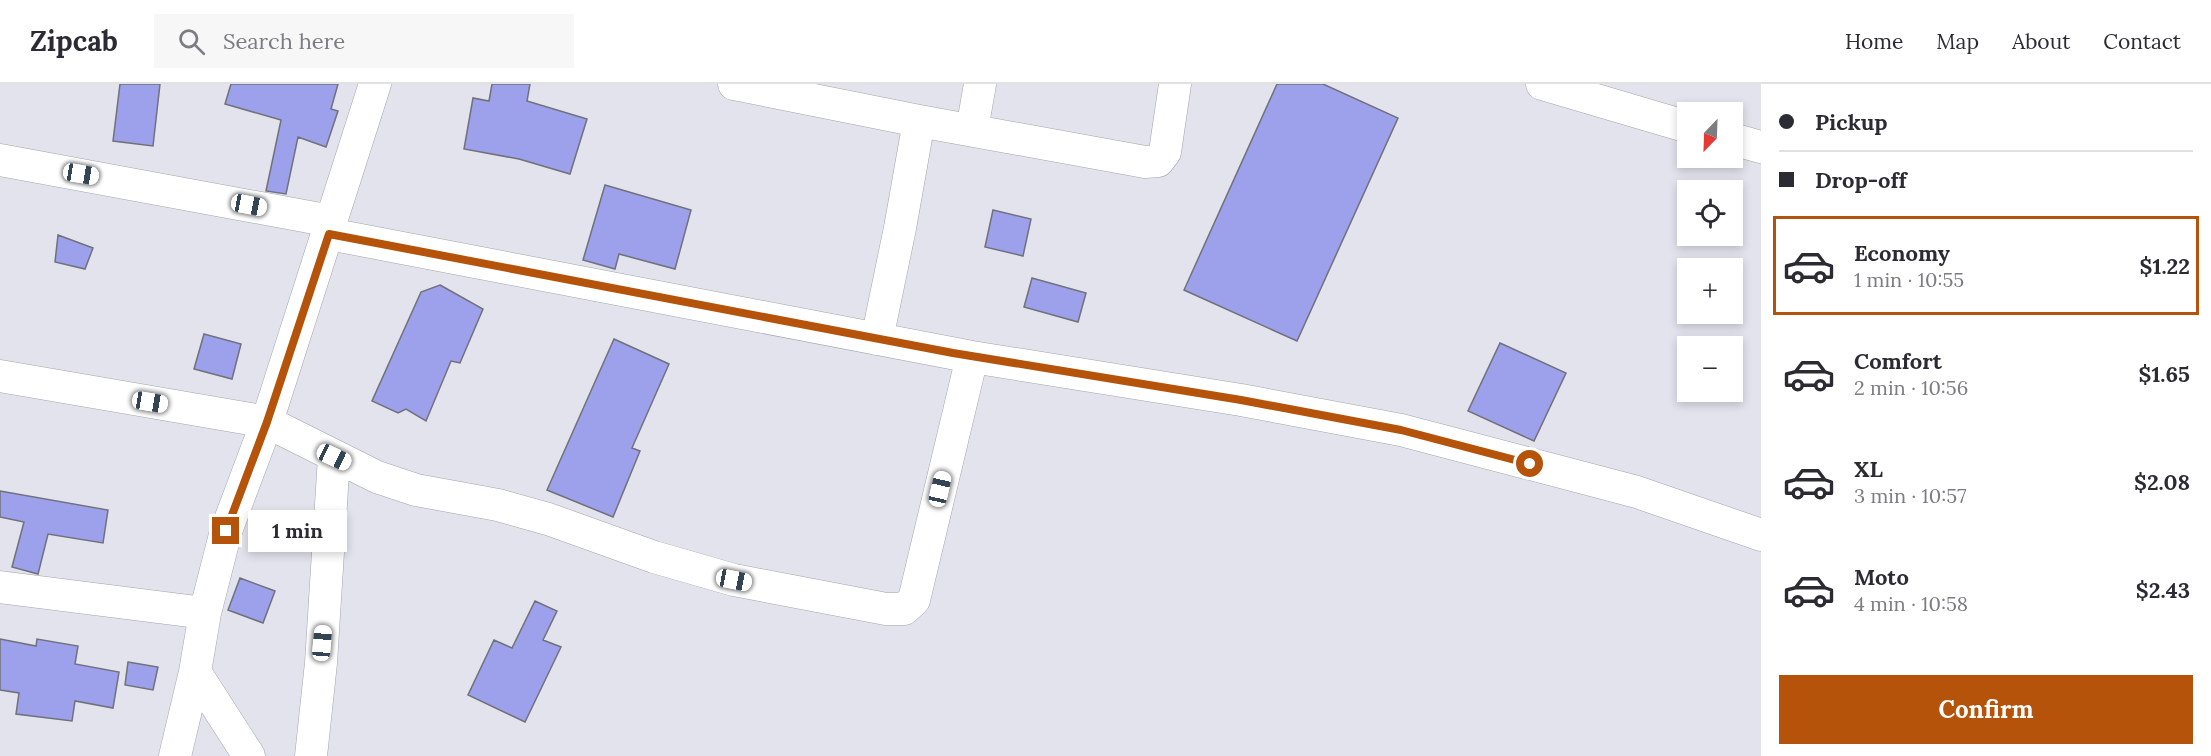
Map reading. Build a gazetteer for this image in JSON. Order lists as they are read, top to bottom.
{
  "north": "bottom left",
  "page": {
    "header": "Zipcab",
    "search": "Search here",
    "nav": [
      "Home",
      "Map",
      "About",
      "Contact"
    ],
    "banner": ["Pickup", "Drop-off"],
    "map_buttons": ["+", "−"],
    "list": [
      {
        "name": "Economy",
        "note": "1 min · 10:55",
        "value": "$1.22"
      },
      {
        "name": "Comfort",
        "note": "2 min · 10:56",
        "value": "$1.65"
      },
      {
        "name": "XL",
        "note": "3 min · 10:57",
        "value": "$2.08"
      },
      {
        "name": "Moto",
        "note": "4 min · 10:58",
        "value": "$2.43"
      }
    ],
    "bubble": "1 min",
    "buttons": "Confirm"
  }
}
